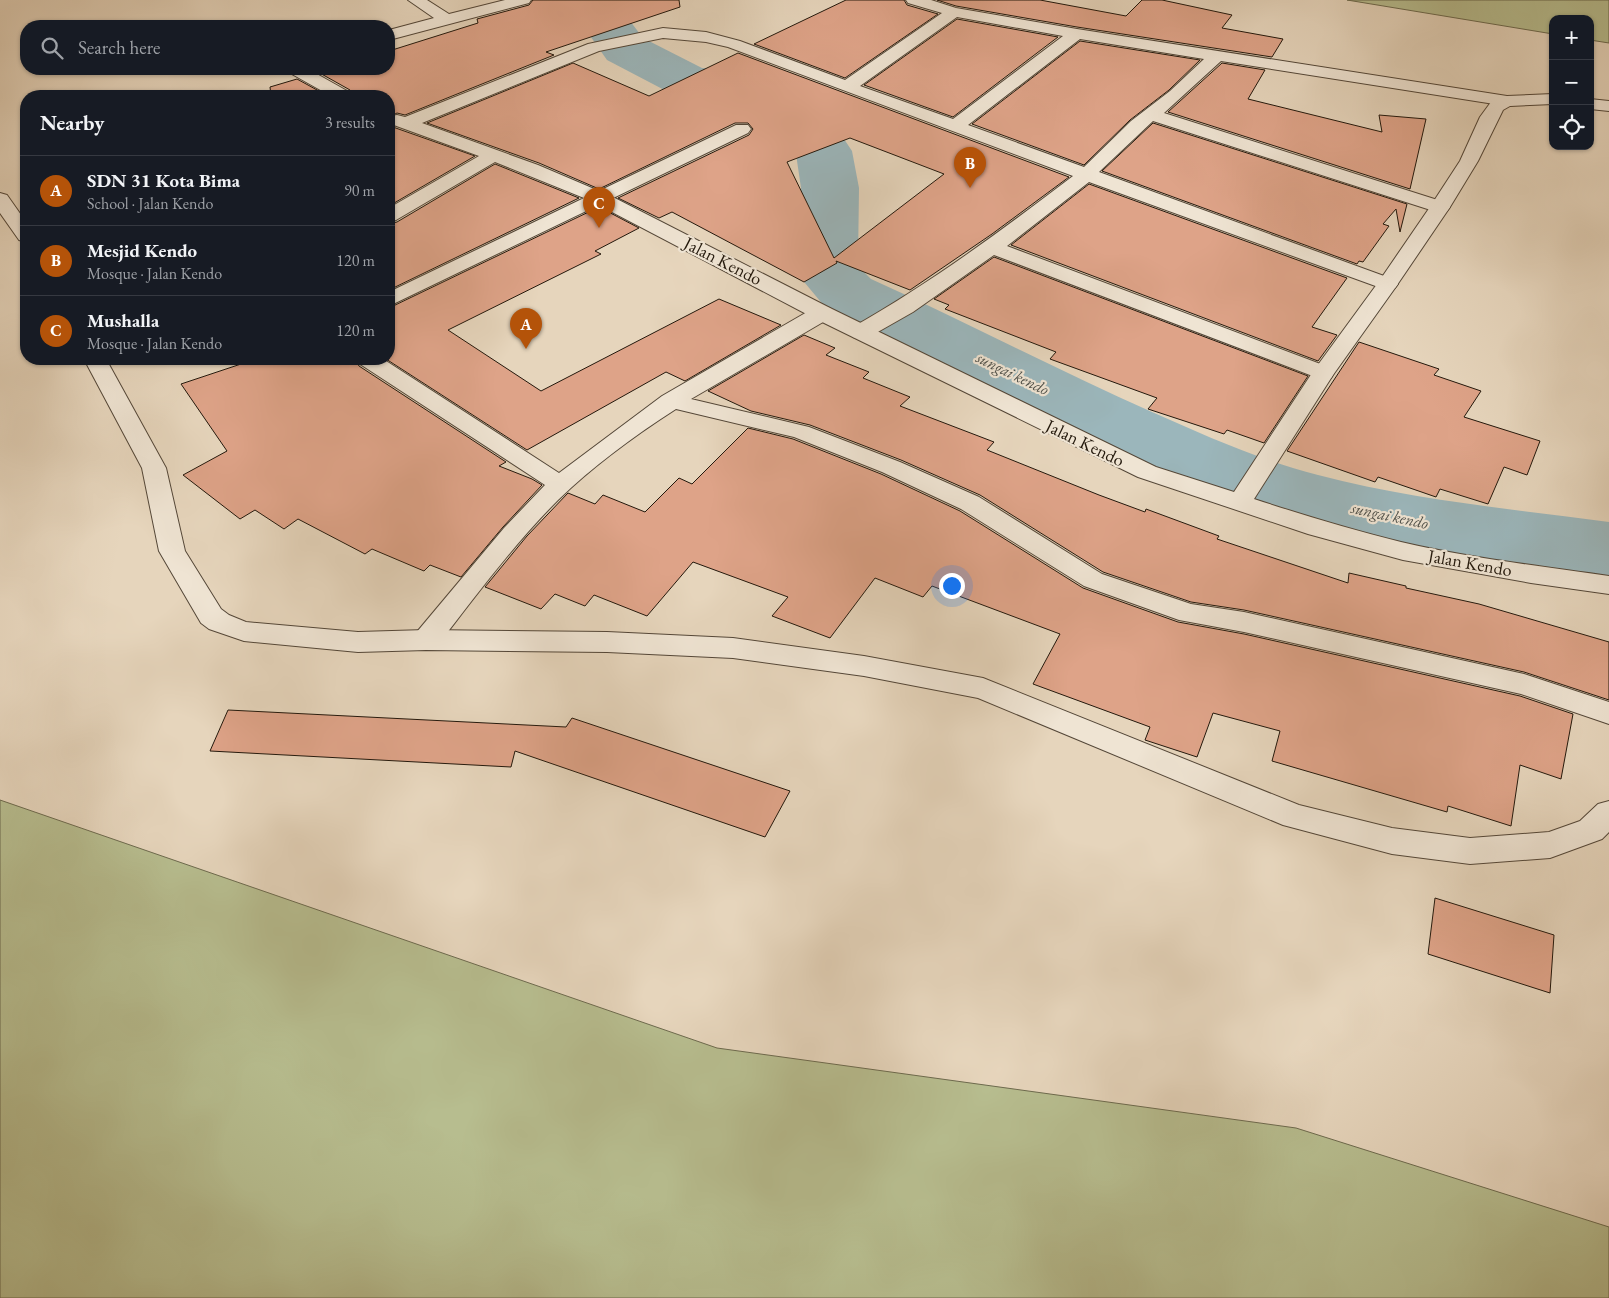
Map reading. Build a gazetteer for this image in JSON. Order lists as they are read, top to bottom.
{
  "streets": {
    "street": ["Jalan Kendo"]
  },
  "water": ["sungai kendo"],
  "page": {
    "map_buttons": ["+", "−"],
    "search": "Search here",
    "heading": ["Nearby", "3 results"],
    "pins": ["B", "C", "A"],
    "list": [
      {
        "mark": "A",
        "name": "SDN 31 Kota Bima",
        "note": "School · Jalan Kendo",
        "value": "90 m"
      },
      {
        "mark": "B",
        "name": "Mesjid Kendo",
        "note": "Mosque · Jalan Kendo",
        "value": "120 m"
      },
      {
        "mark": "C",
        "name": "Mushalla",
        "note": "Mosque · Jalan Kendo",
        "value": "120 m"
      }
    ]
  }
}
